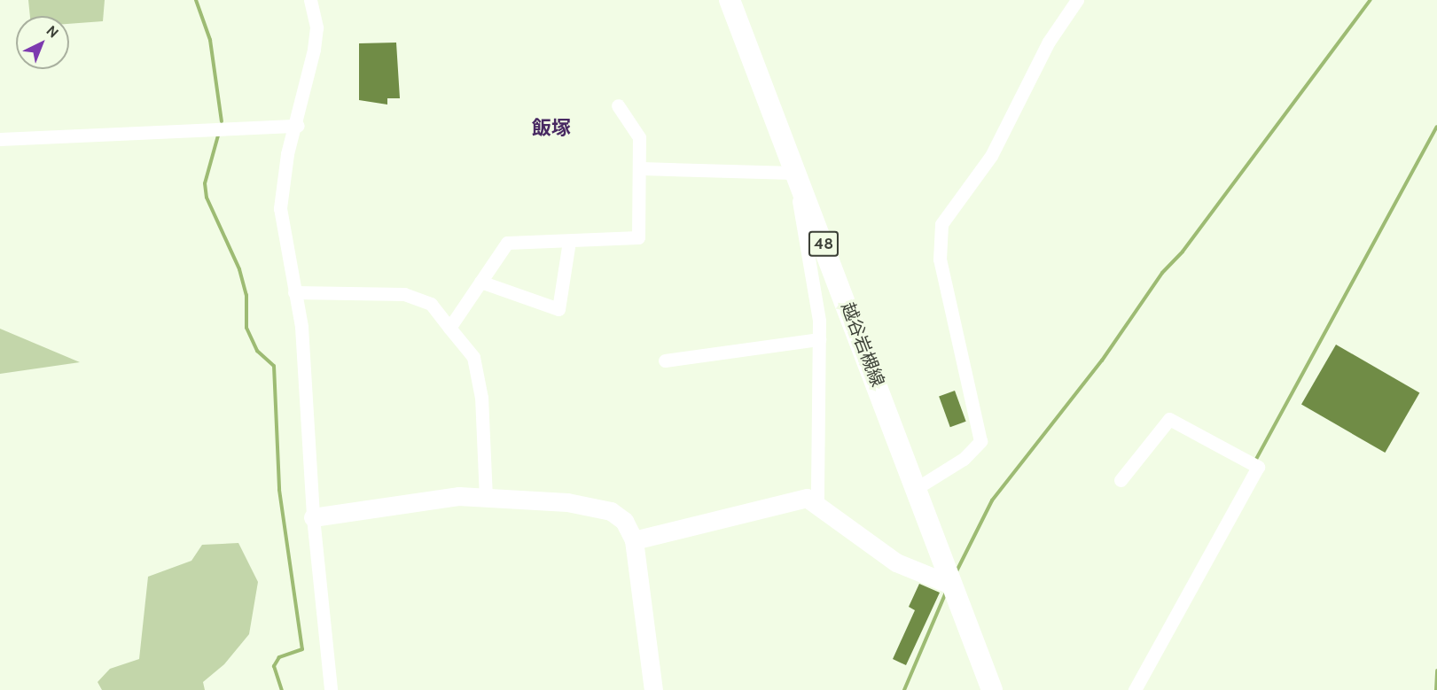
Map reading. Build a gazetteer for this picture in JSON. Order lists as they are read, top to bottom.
{
  "streets": {
    "main road": ["48", "越谷岩槻線"]
  },
  "districts": ["飯塚"],
  "north": "top right"
}
